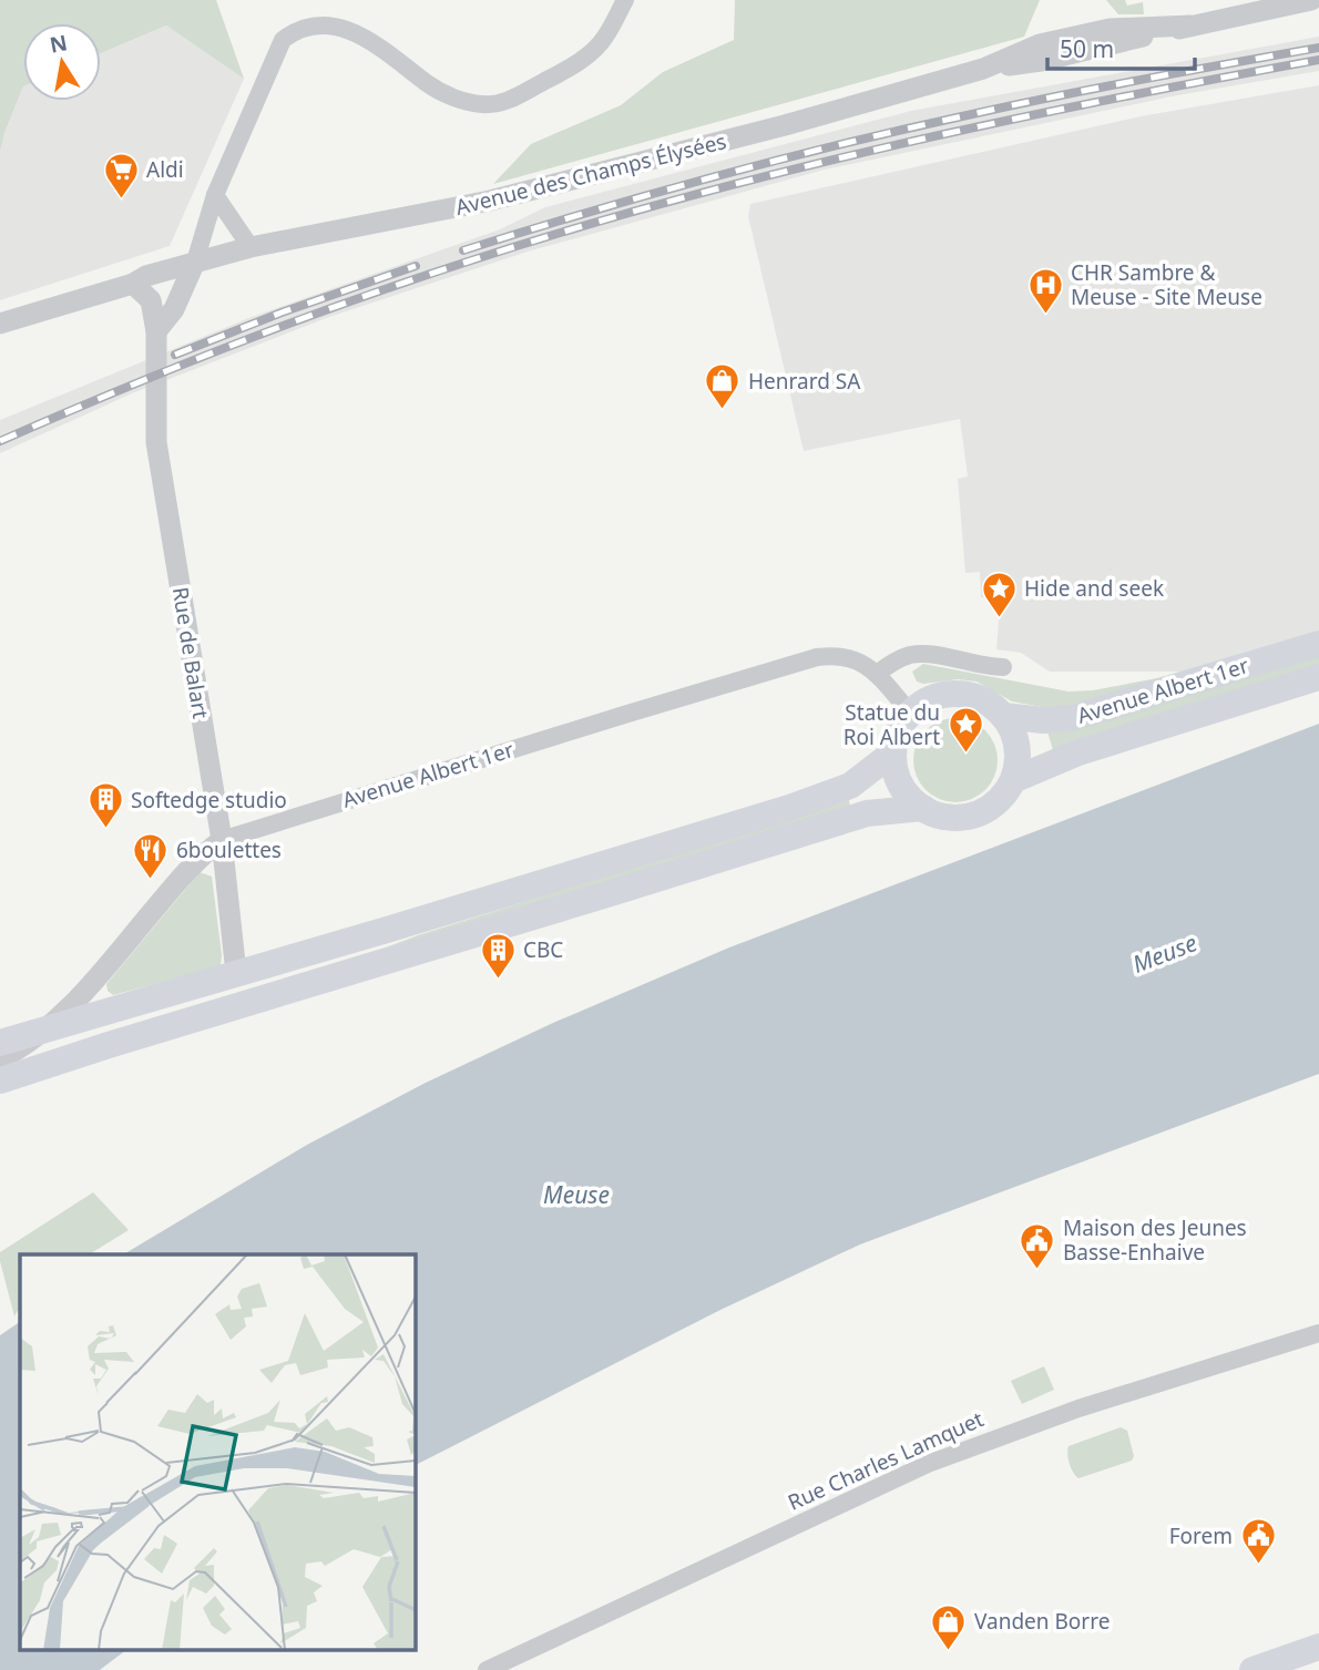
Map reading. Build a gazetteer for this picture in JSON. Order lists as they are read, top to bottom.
{
  "streets": {
    "main road": ["Avenue Albert 1er"],
    "street": ["Avenue des Champs Élysées", "Rue de Balart", "Rue Charles Lamquet"]
  },
  "crossings": [
    ["Avenue des Champs Élysées", "Rue de Balart"],
    ["Rue de Balart", "Avenue Albert 1er"]
  ],
  "water": ["Meuse"],
  "places": {
    "supermarket": ["Aldi"],
    "hospital": ["CHR Sambre & Meuse - Site Meuse"],
    "shop": ["Henrard SA", "Vanden Borre"],
    "place": ["Hide and seek", "Statue du Roi Albert"],
    "building": ["Softedge studio", "CBC"],
    "restaurant": ["6boulettes"],
    "public building": ["Maison des Jeunes Basse-Enhaive", "Forem"]
  },
  "scale_bar": "50 m",
  "north": "top"
}
